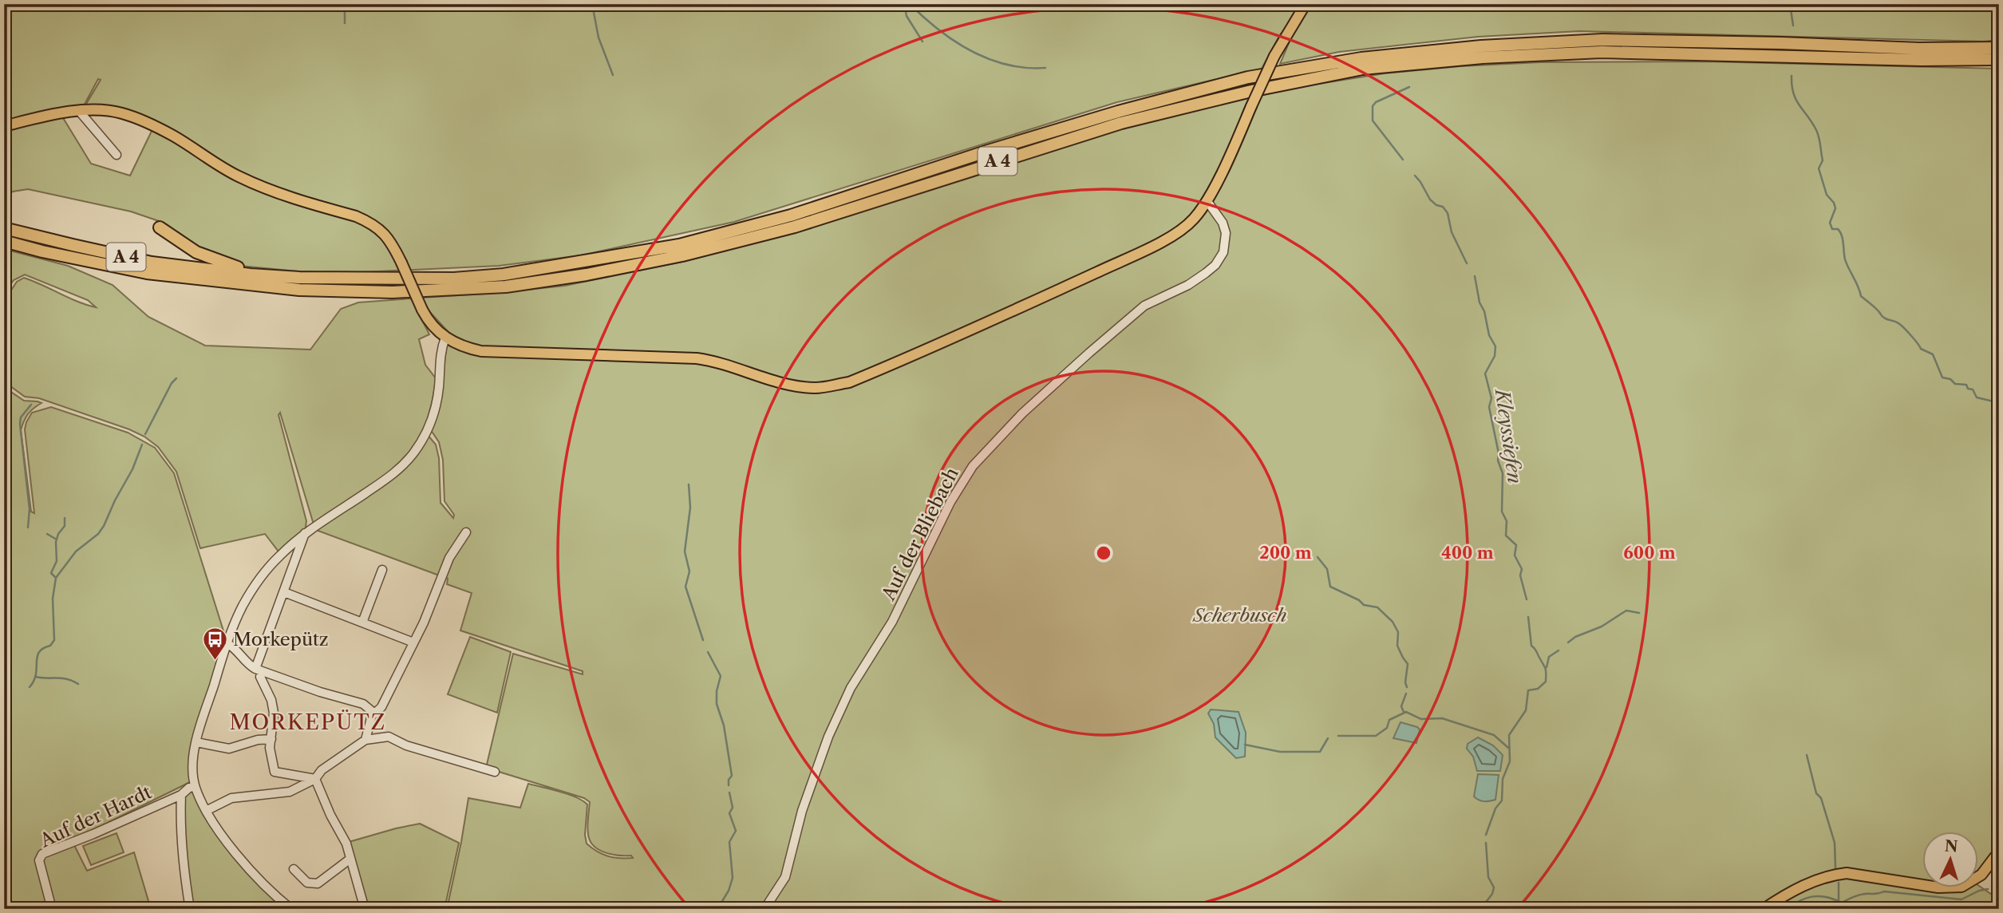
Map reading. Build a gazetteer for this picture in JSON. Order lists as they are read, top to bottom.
{
  "streets": {
    "highway": ["A 4"],
    "street": ["Auf der Bliebach", "Auf der Hardt"]
  },
  "districts": ["MORKEPÜTZ"],
  "water": ["Kleyssiefen"],
  "parks": ["Scherbusch"],
  "places": {
    "bus stop": ["Morkepütz"]
  },
  "north": "top",
  "rings": ["200 m", "400 m", "600 m"]
}
